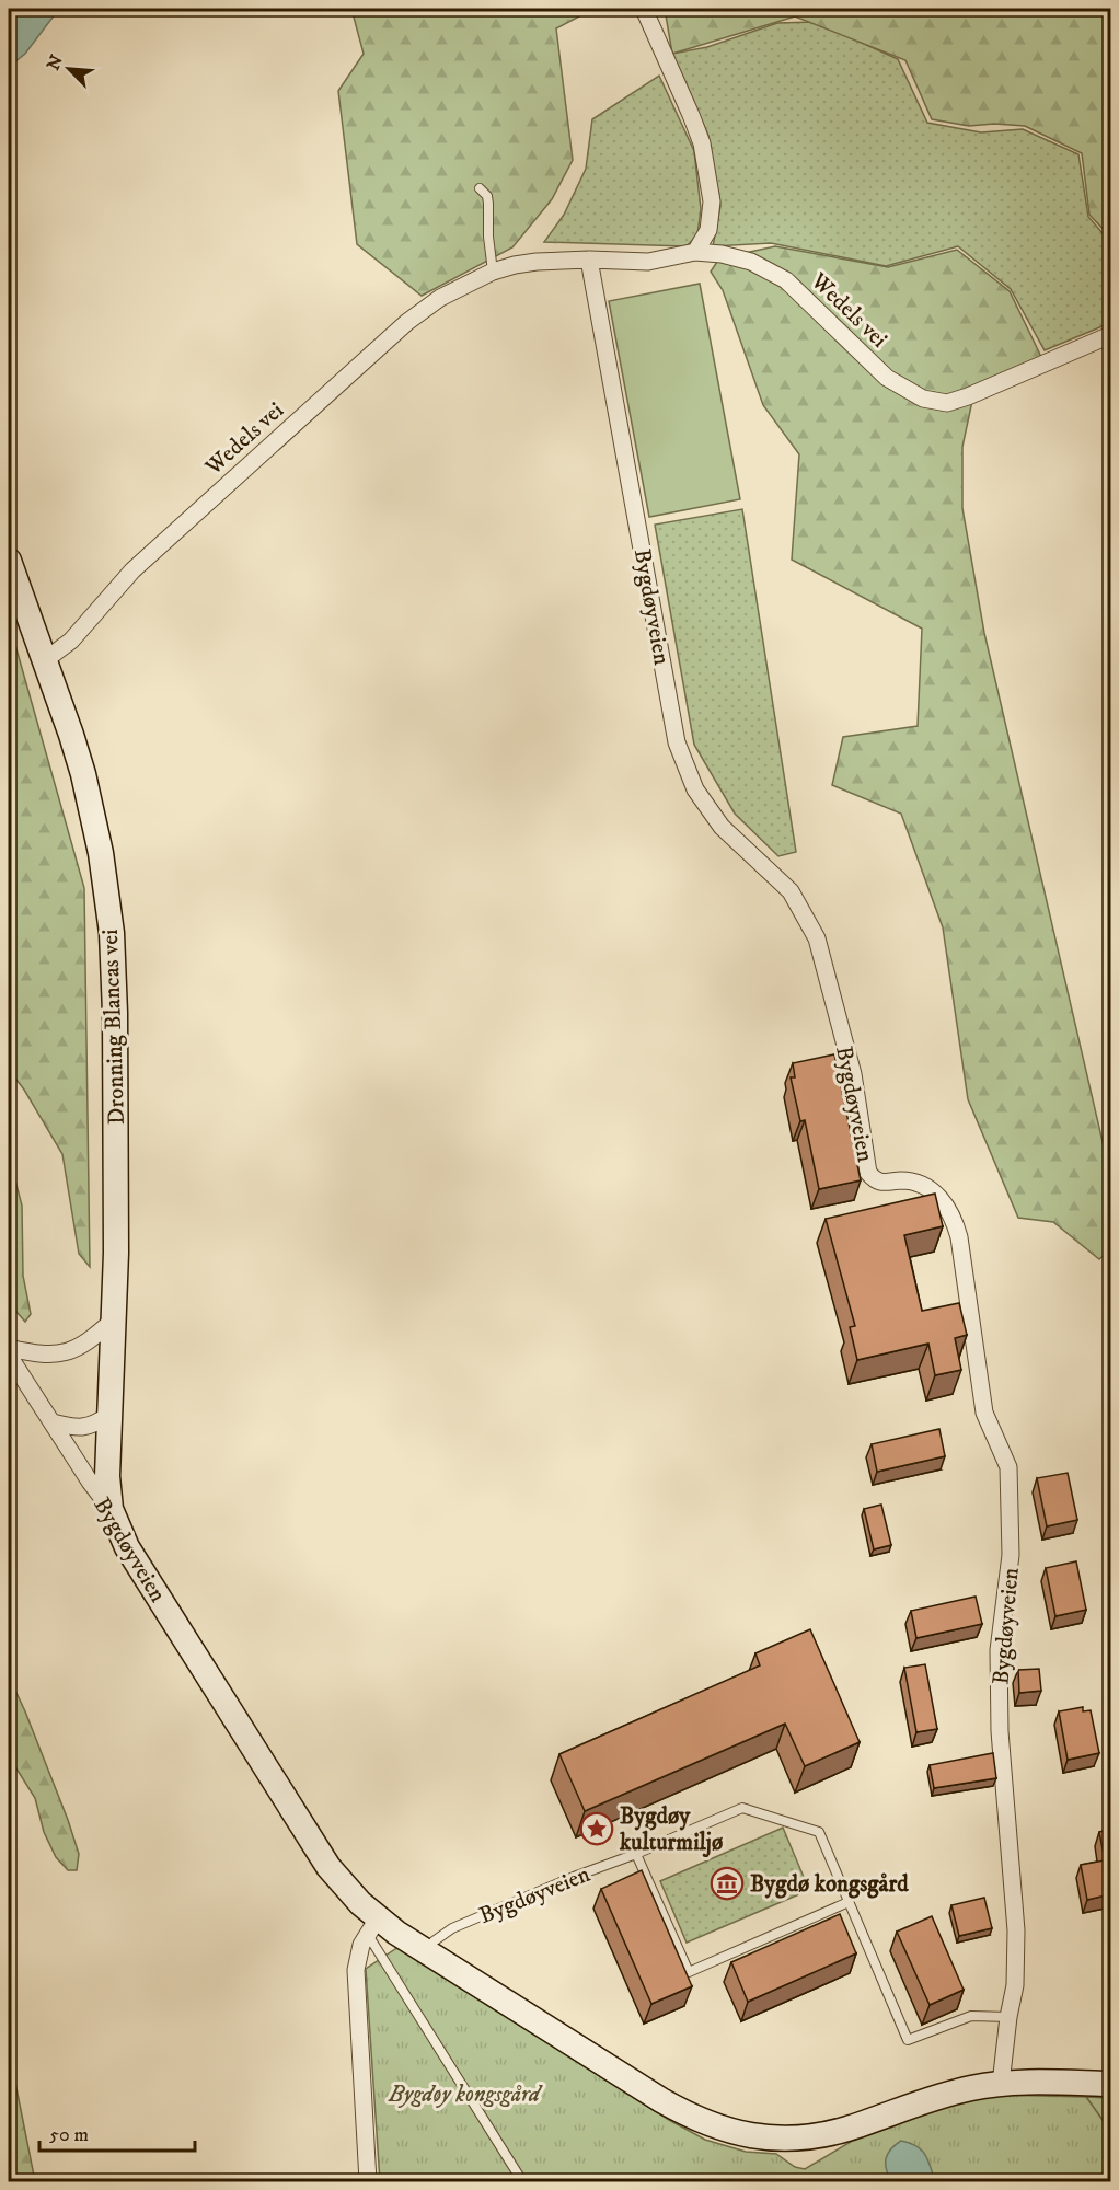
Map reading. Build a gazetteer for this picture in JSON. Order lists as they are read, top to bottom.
{
  "streets": {
    "street": ["Wedels vei", "Bygdøyveien", "Dronning Blancas vei"]
  },
  "crossings": [
    ["Wedels vei", "Bygdøyveien"],
    ["Wedels vei", "Dronning Blancas vei"],
    ["Bygdøyveien", "Dronning Blancas vei"]
  ],
  "parks": ["Bygdøy kongsgård"],
  "places": {
    "place": ["Bygdøy kulturmiljø"],
    "museum": ["Bygdø kongsgård"]
  },
  "scale_bar": "50 m",
  "north": "top left"
}
